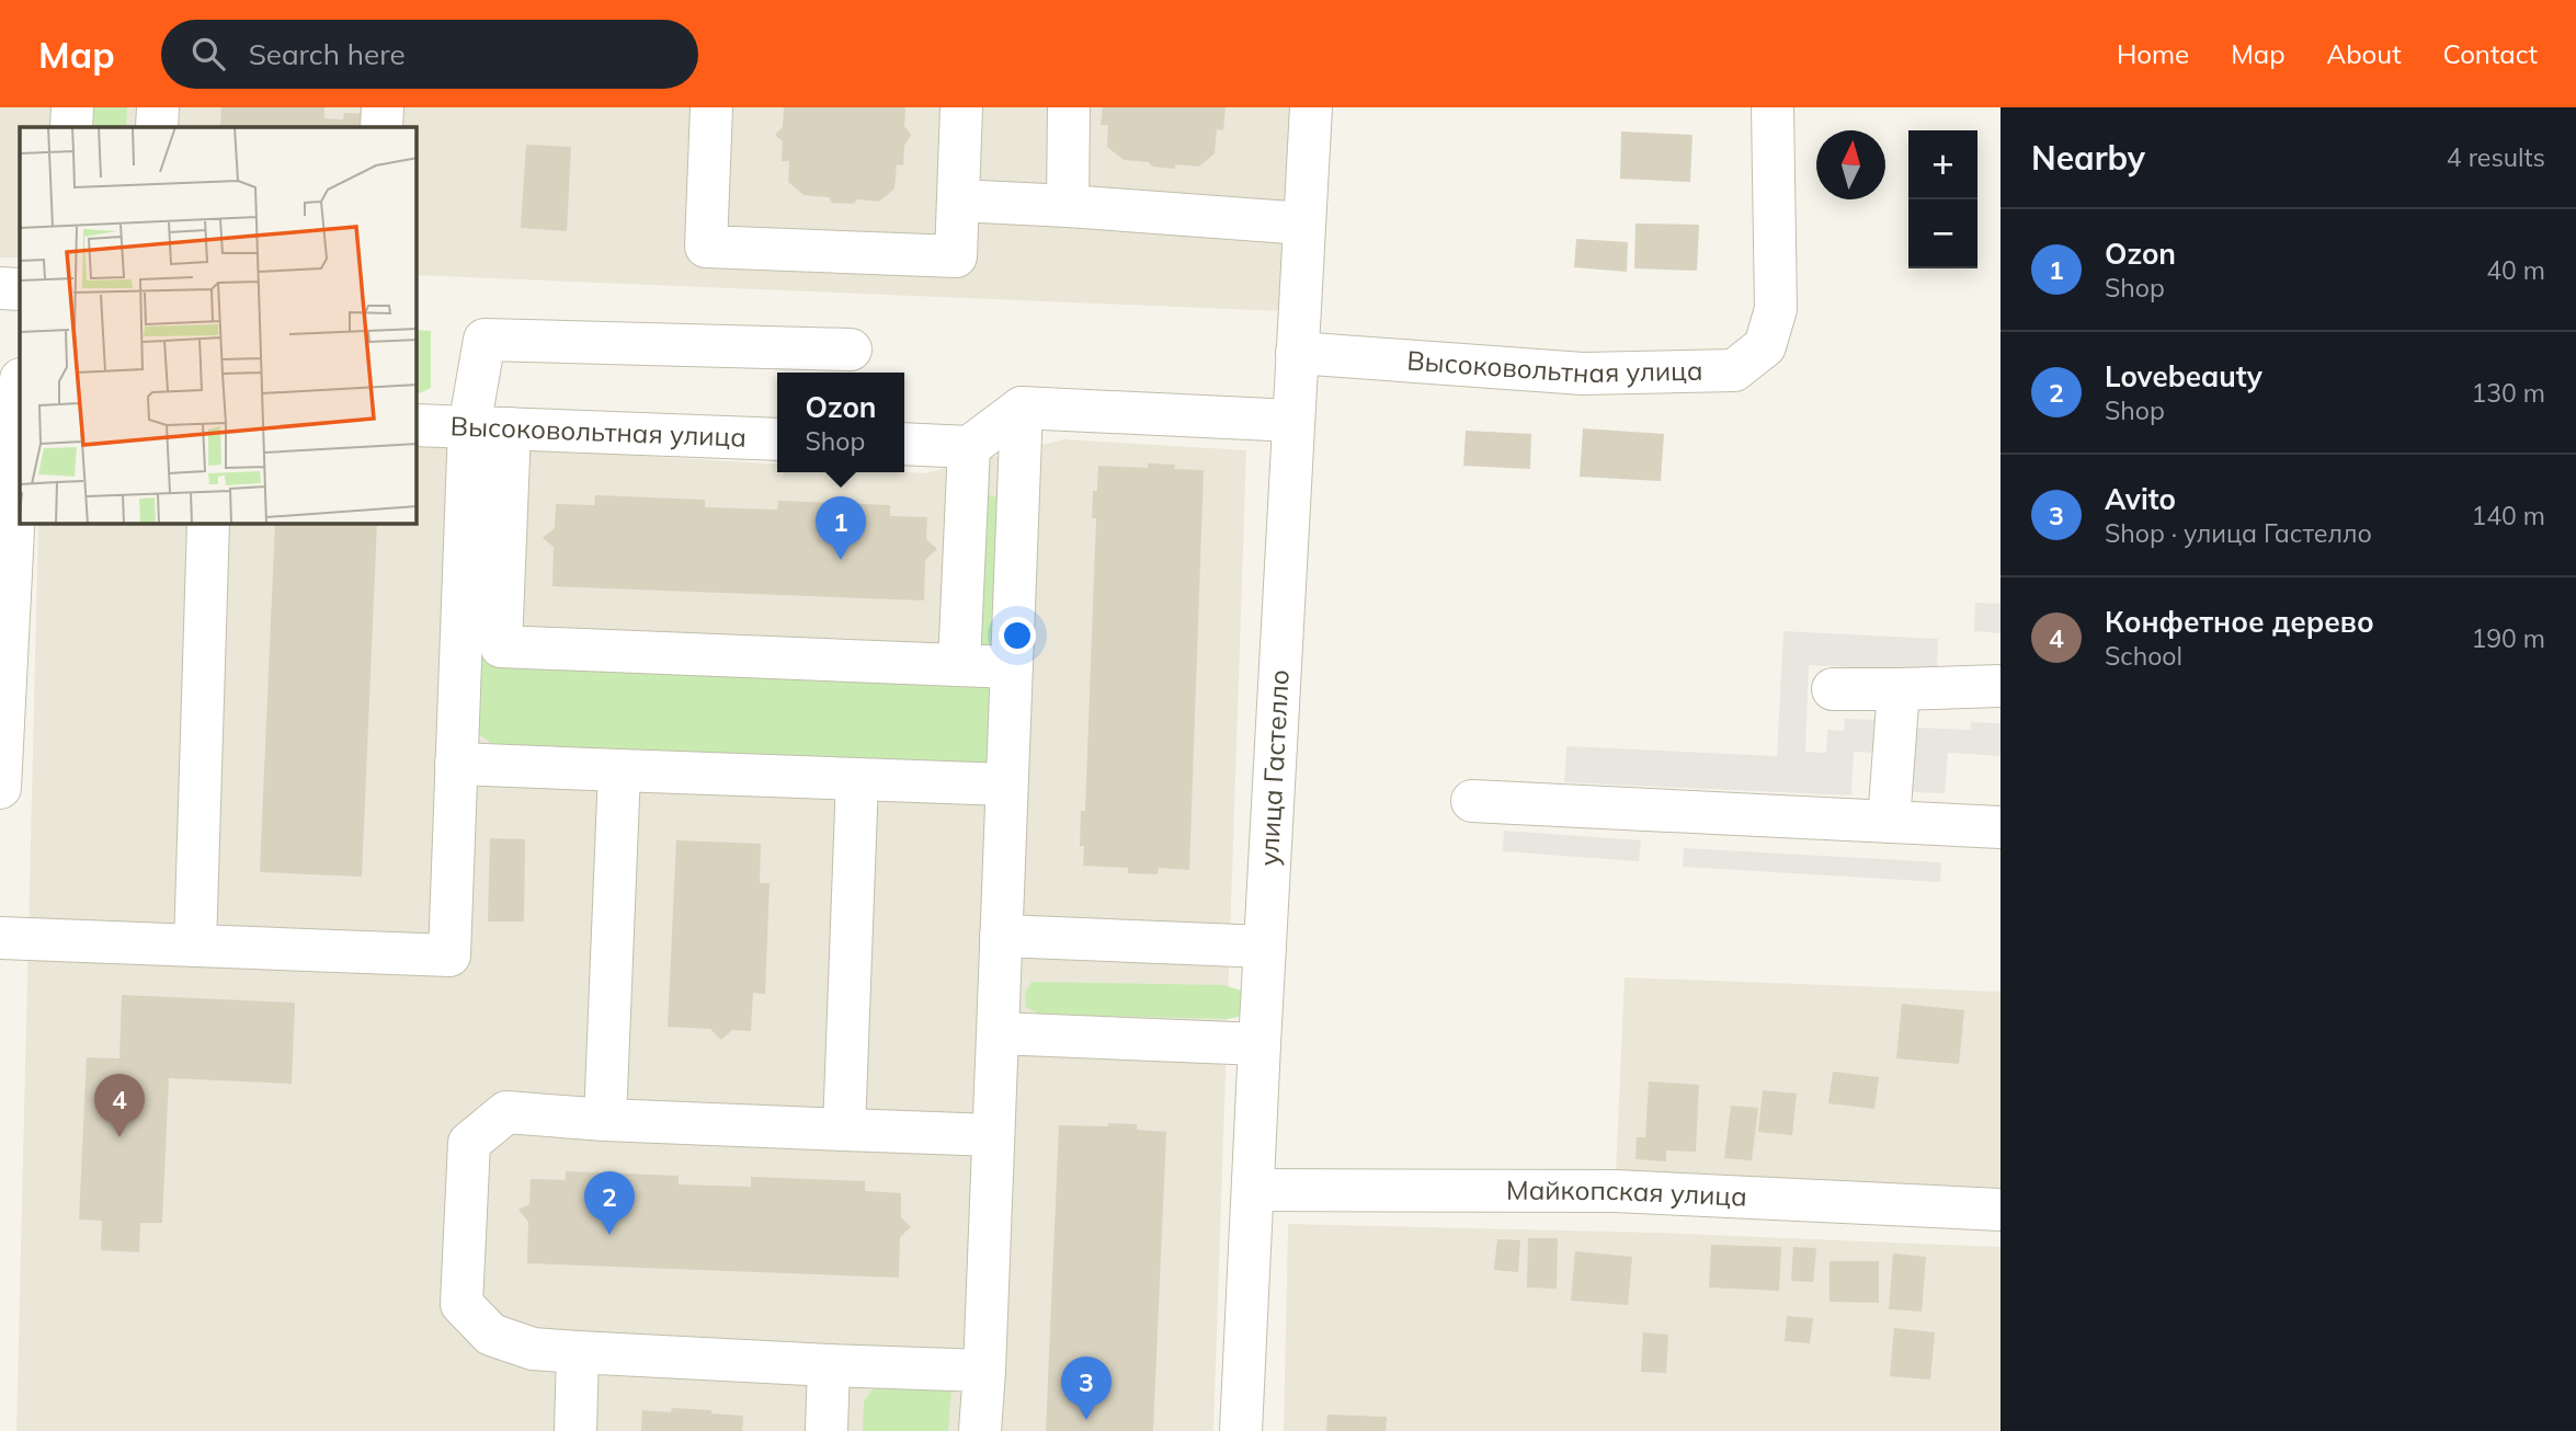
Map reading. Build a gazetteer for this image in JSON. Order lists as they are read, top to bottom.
{
  "streets": {
    "street": ["Высоковольтная улица", "улица Гастелло", "Майкопская улица"]
  },
  "crossings": [
    ["Высоковольтная улица", "улица Гастелло"],
    ["улица Гастелло", "Майкопская улица"]
  ],
  "north": "top",
  "page": {
    "header": "Map",
    "search": "Search here",
    "nav": [
      "Home",
      "Map",
      "About",
      "Contact"
    ],
    "heading": ["Nearby", "4 results"],
    "map_buttons": ["+", "−"],
    "list": [
      {
        "mark": "1",
        "name": "Ozon",
        "note": "Shop",
        "value": "40 m"
      },
      {
        "mark": "2",
        "name": "Lovebeauty",
        "note": "Shop",
        "value": "130 m"
      },
      {
        "mark": "3",
        "name": "Avito",
        "note": "Shop · улица Гастелло",
        "value": "140 m"
      },
      {
        "mark": "4",
        "name": "Конфетное дерево",
        "note": "School",
        "value": "190 m"
      }
    ],
    "popup": ["Ozon", "Shop"],
    "pins": [
      "1",
      "4",
      "2",
      "3"
    ]
  }
}
